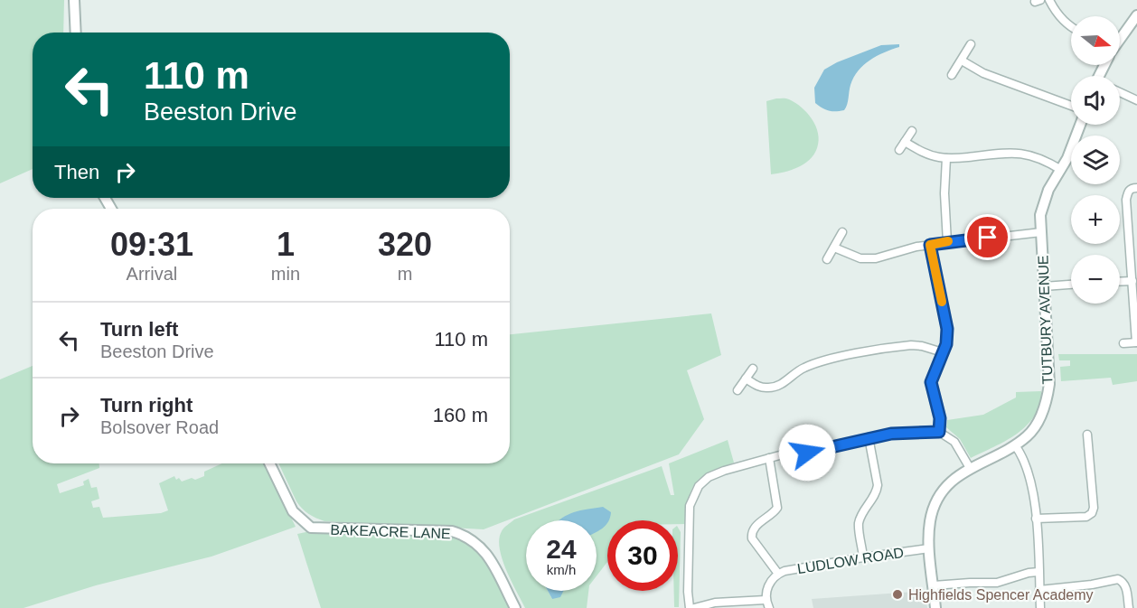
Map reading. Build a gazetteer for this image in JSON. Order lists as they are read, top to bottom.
{
  "streets": {
    "street": ["TUTBURY AVENUE", "BAKEACRE LANE", "LUDLOW ROAD"]
  },
  "crossings": [
    ["TUTBURY AVENUE", "LUDLOW ROAD"]
  ],
  "places": ["Highfields Spencer Academy"],
  "north": "right",
  "page": {
    "map_buttons": ["+", "−"],
    "turn": ["110 m", "Beeston Drive"],
    "then": "Then",
    "eta": [
      "09:31",
      "Arrival",
      "1",
      "min",
      "320",
      "m"
    ],
    "list": [
      {
        "name": "Turn left",
        "note": "Beeston Drive",
        "value": "110 m"
      },
      {
        "name": "Turn right",
        "note": "Bolsover Road",
        "value": "160 m"
      }
    ],
    "speed": "24 km/h",
    "limit": "30"
  }
}
